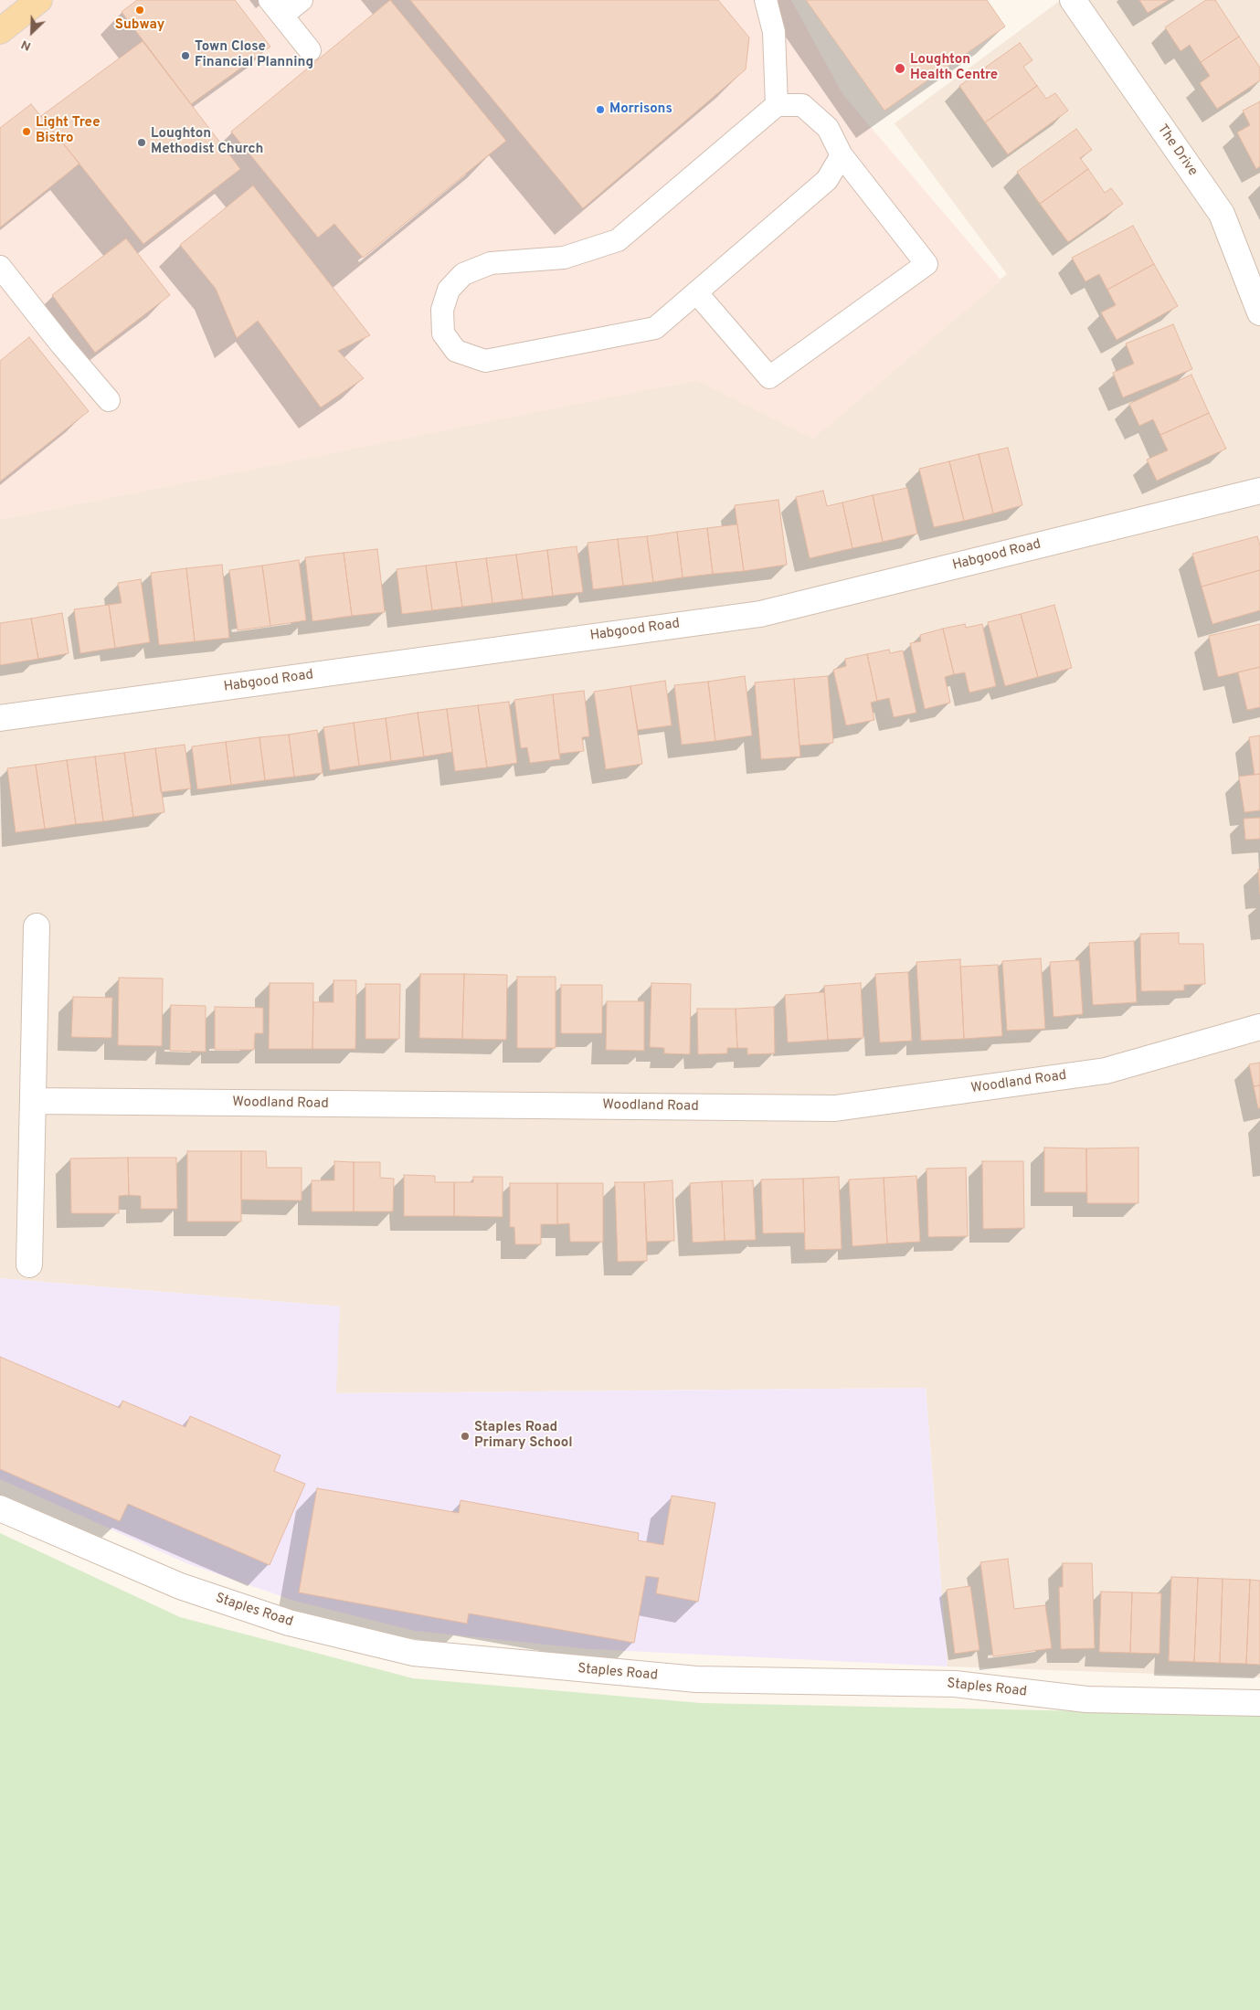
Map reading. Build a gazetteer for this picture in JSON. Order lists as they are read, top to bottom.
{
  "streets": {
    "street": [
      "The Drive",
      "Habgood Road",
      "Woodland Road",
      "Staples Road"
    ]
  },
  "places": [
    "Subway",
    "Town Close Financial Planning",
    "Loughton Health Centre",
    "Morrisons",
    "Light Tree Bistro",
    "Loughton Methodist Church",
    "Staples Road Primary School"
  ],
  "north": "bottom left"
}
